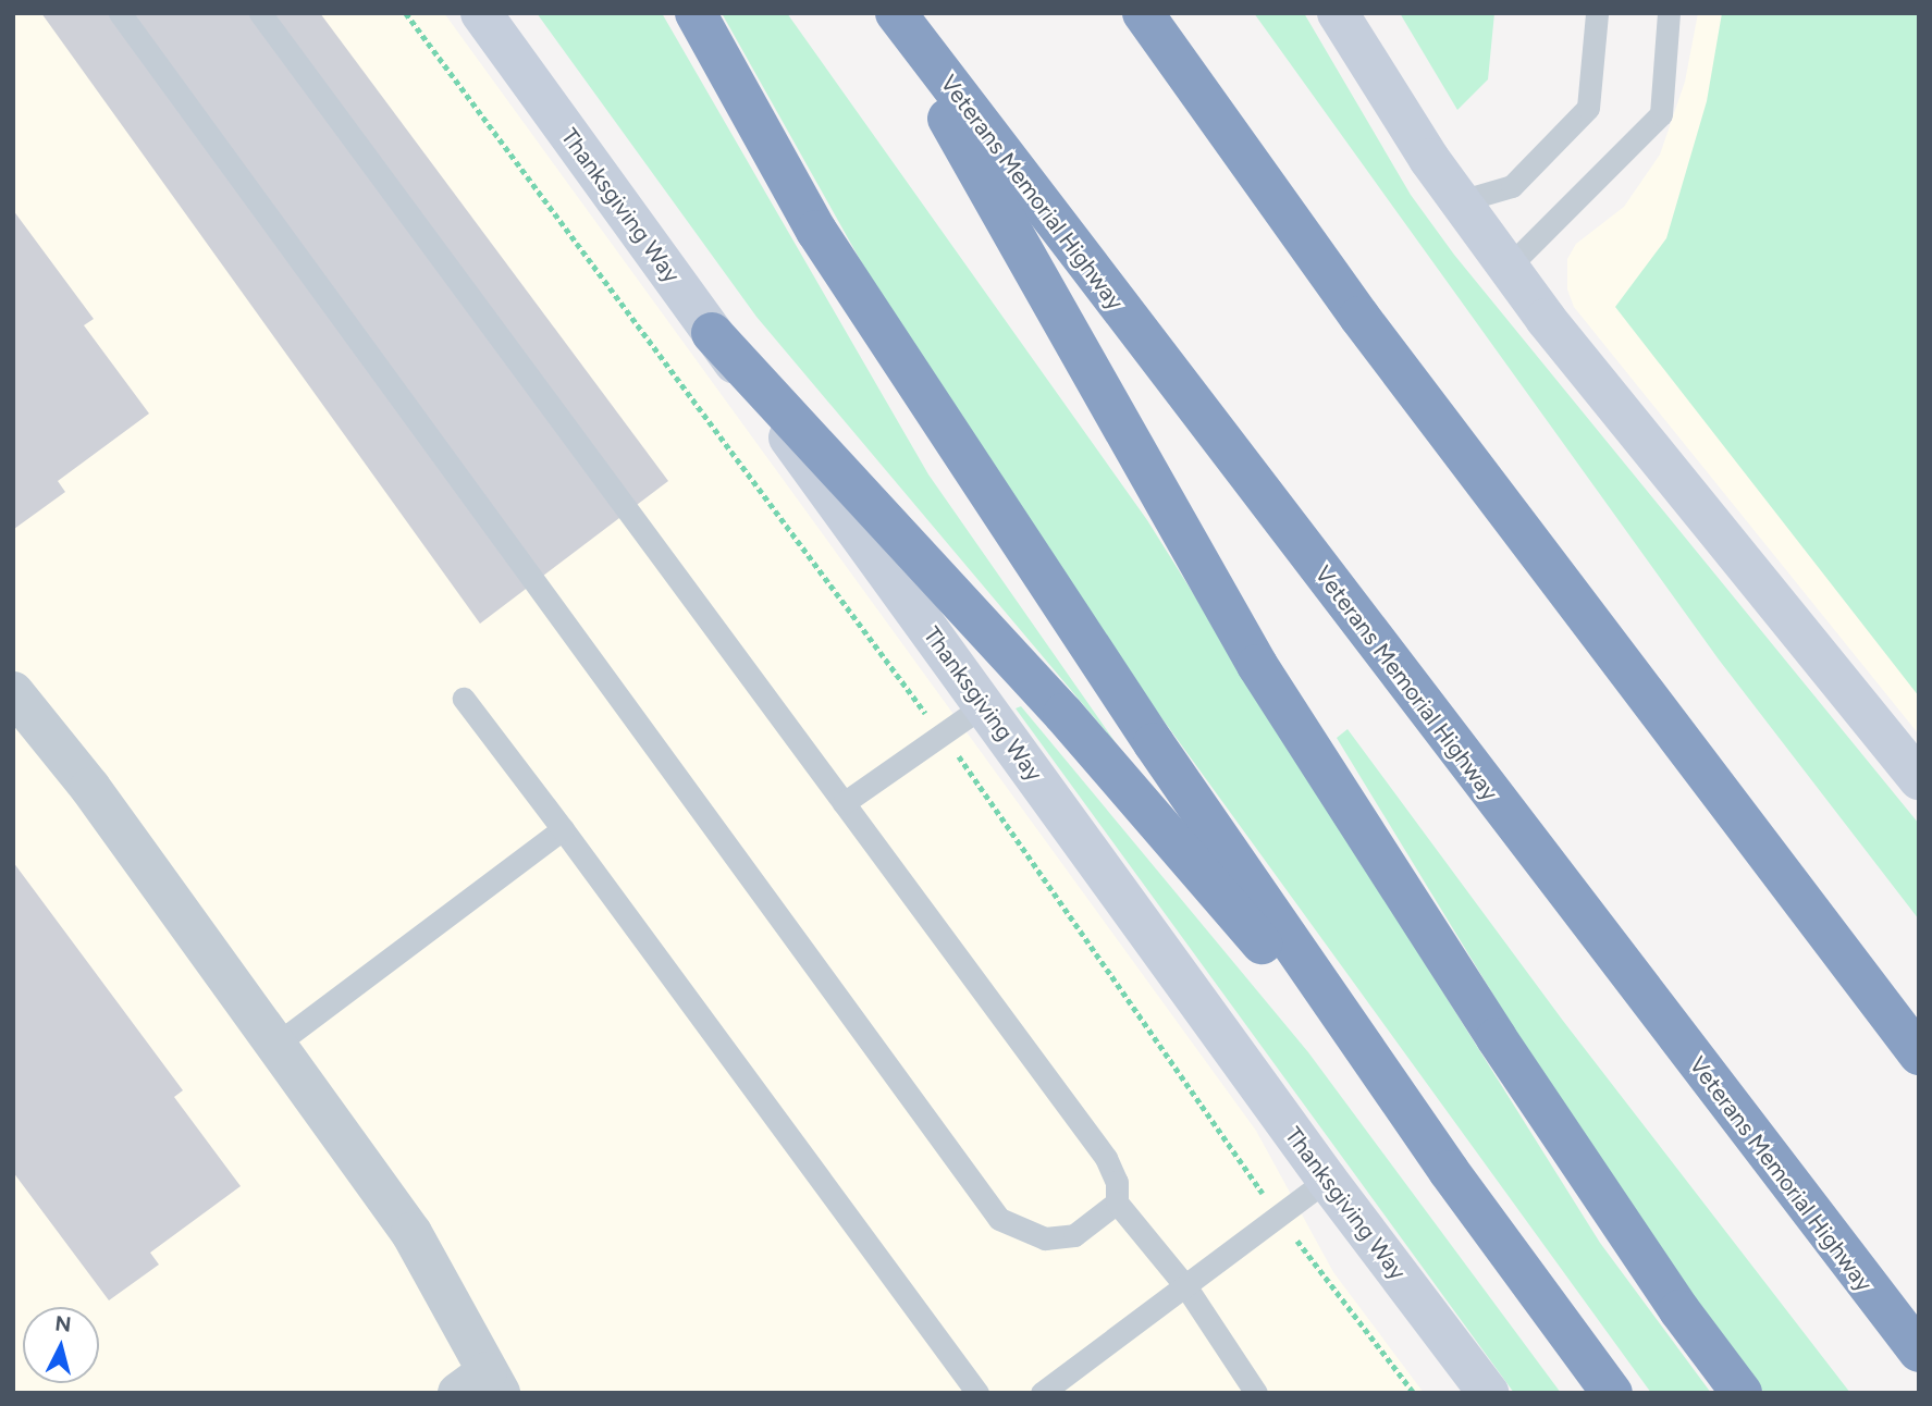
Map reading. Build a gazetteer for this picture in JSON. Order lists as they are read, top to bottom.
{
  "streets": {
    "highway": ["Veterans Memorial Highway"],
    "main road": ["Thanksgiving Way"]
  },
  "north": "top"
}
